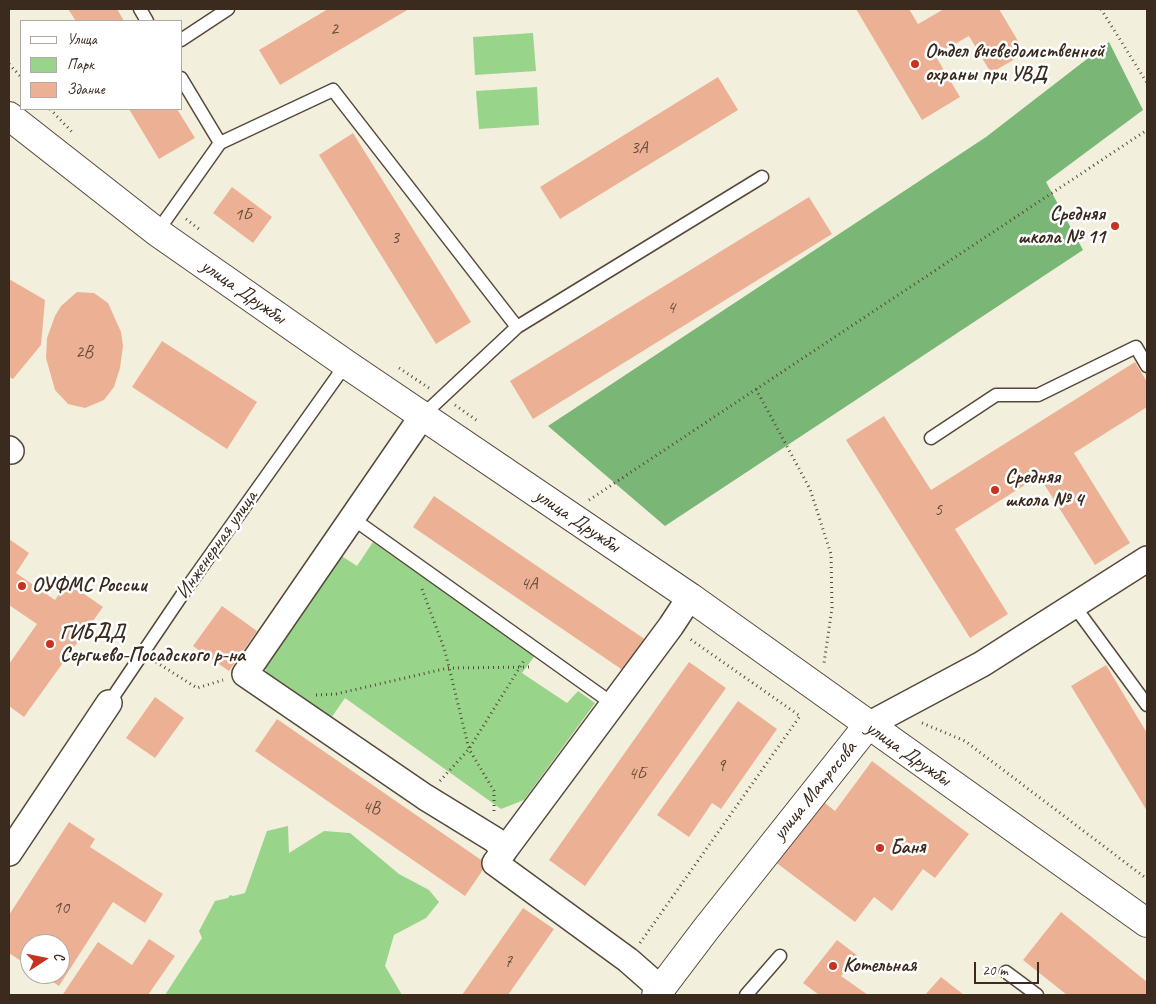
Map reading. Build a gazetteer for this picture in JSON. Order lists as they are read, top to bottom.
{
  "streets": {
    "street": ["улица Дружбы", "Инженерная улица", "улица Матросова"]
  },
  "crossings": [
    ["улица Дружбы", "Инженерная улица"],
    ["улица Дружбы", "улица Матросова"]
  ],
  "places": [
    "Отдел вневедомственной охраны при УВД",
    "Средняя школа № 11",
    "Средняя школа № 4",
    "ОУФМС России",
    "ГИБДД Сергиево-Посадского р-на",
    "Баня",
    "Котельная"
  ],
  "house_numbers": [
    "2",
    "3А",
    "1Б",
    "3",
    "4",
    "2В",
    "5",
    "4А",
    "9",
    "4Б",
    "4В",
    "10",
    "7"
  ],
  "legend": ["Улица", "Парк", "Здание"],
  "scale_bar": "20 m",
  "north": "right"
}
